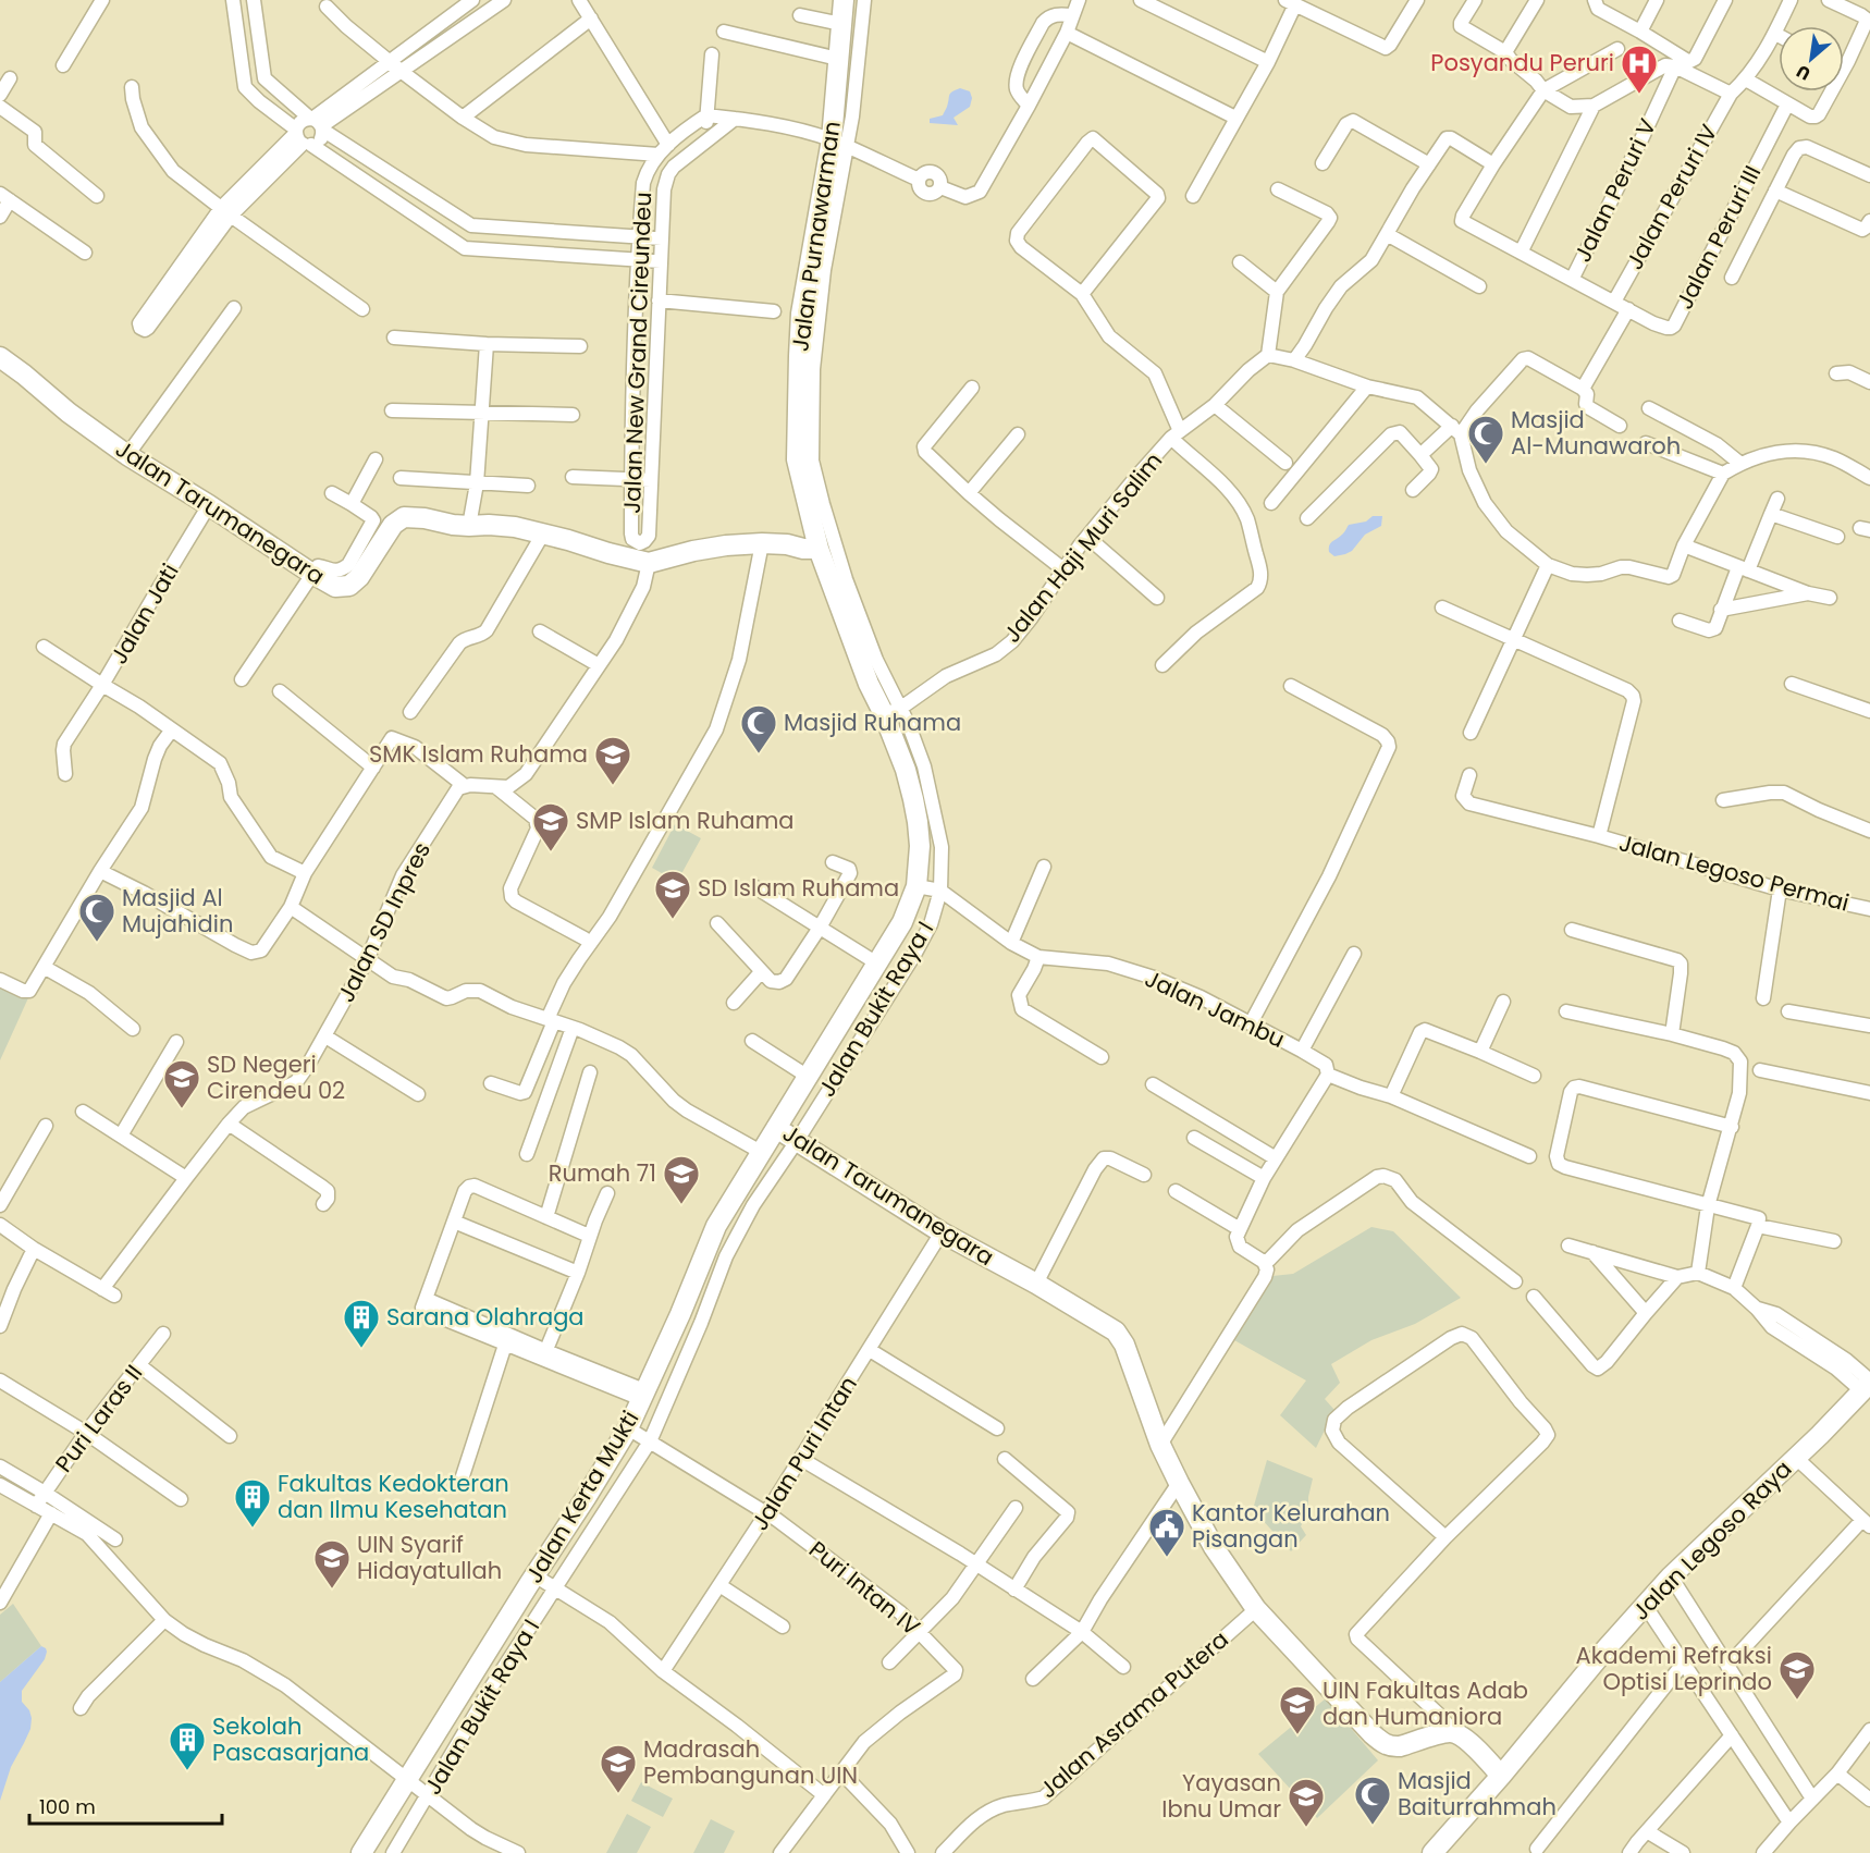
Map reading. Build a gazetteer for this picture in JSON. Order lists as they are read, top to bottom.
{
  "streets": {
    "street": [
      "Jalan Peruri V",
      "Jalan Peruri IV",
      "Jalan Purnawarman",
      "Jalan Peruri III",
      "Jalan New Grand Cireundeu",
      "Jalan Tarumanegara",
      "Jalan Haji Muri Salim",
      "Jalan Jati",
      "Jalan Legoso Permai",
      "Jalan SD Inpres",
      "Jalan Bukit Raya I",
      "Jalan Jambu",
      "Puri Laras II",
      "Jalan Puri Intan",
      "Jalan Kerta Mukti",
      "Jalan Legoso Raya",
      "Puri Intan IV",
      "Jalan Asrama Putera"
    ]
  },
  "crossings": [
    ["Jalan Purnawarman", "Jalan Tarumanegara"],
    ["Jalan Purnawarman", "Jalan Bukit Raya I"],
    ["Jalan Tarumanegara", "Jalan Haji Muri Salim"],
    ["Jalan Tarumanegara", "Jalan Jati"],
    ["Jalan Tarumanegara", "Jalan Bukit Raya I"],
    ["Jalan Tarumanegara", "Jalan Jambu"],
    ["Jalan Tarumanegara", "Jalan Puri Intan"],
    ["Jalan Tarumanegara", "Jalan Kerta Mukti"],
    ["Jalan Tarumanegara", "Jalan Asrama Putera"],
    ["Jalan Haji Muri Salim", "Jalan Bukit Raya I"],
    ["Jalan Bukit Raya I", "Jalan Jambu"],
    ["Jalan Bukit Raya I", "Jalan Kerta Mukti"],
    ["Jalan Bukit Raya I", "Puri Intan IV"],
    ["Jalan Puri Intan", "Puri Intan IV"],
    ["Jalan Kerta Mukti", "Puri Intan IV"]
  ],
  "places": {
    "hospital": ["Posyandu Peruri"],
    "mosque": [
      "Masjid Al-Munawaroh",
      "Masjid Ruhama",
      "Masjid Al Mujahidin",
      "Masjid Baiturrahmah"
    ],
    "school or university": [
      "SMK Islam Ruhama",
      "SMP Islam Ruhama",
      "SD Islam Ruhama",
      "SD Negeri Cirendeu 02",
      "Rumah 71",
      "UIN Syarif Hidayatullah",
      "Akademi Refraksi Optisi Leprindo",
      "UIN Fakultas Adab dan Humaniora",
      "Madrasah Pembangunan UIN",
      "Yayasan Ibnu Umar"
    ],
    "building": ["Sarana Olahraga", "Fakultas Kedokteran dan Ilmu Kesehatan", "Sekolah Pascasarjana"],
    "public building": ["Kantor Kelurahan Pisangan"]
  },
  "scale_bar": "100 m",
  "north": "bottom left"
}
